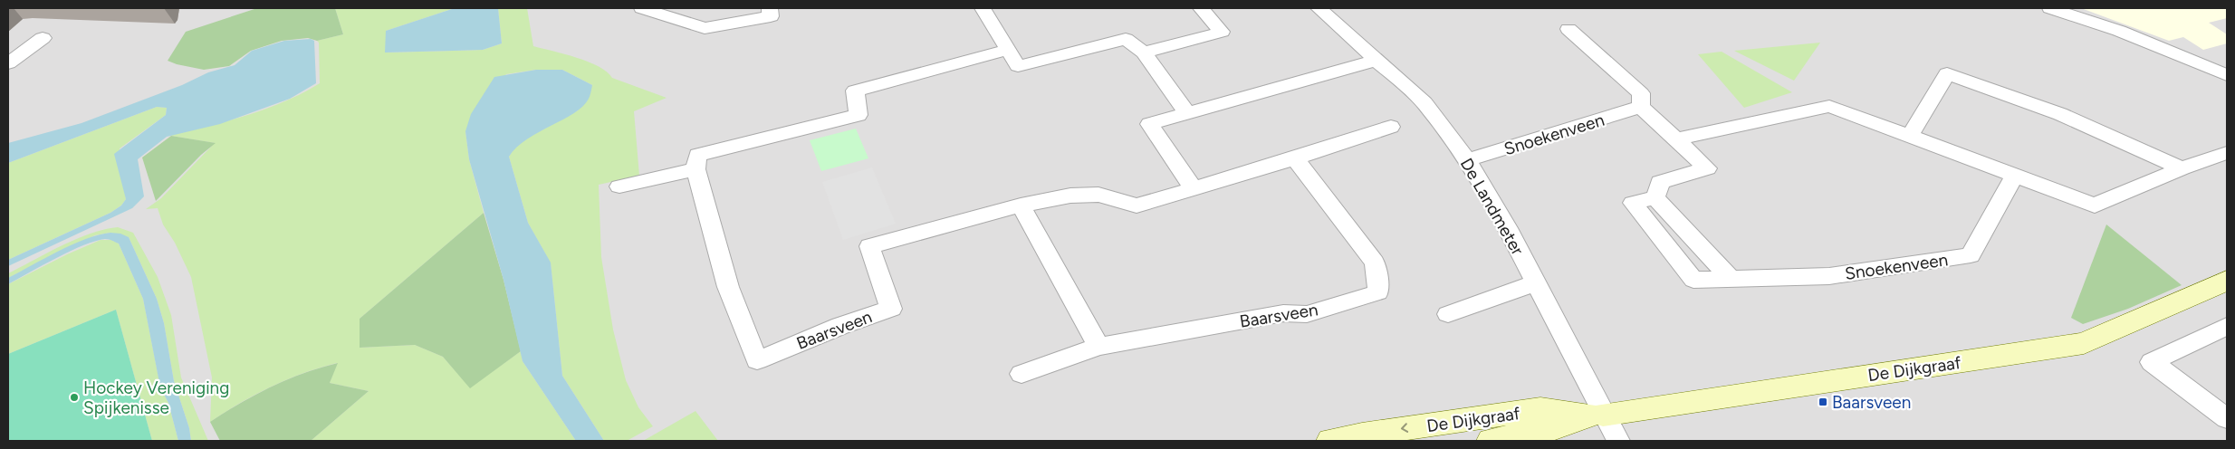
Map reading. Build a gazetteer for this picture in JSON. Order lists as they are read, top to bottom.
{
  "streets": {
    "street": [
      "Snoekenveen",
      "De Landmeter",
      "Baarsveen",
      "De Dijkgraaf"
    ]
  },
  "crossings": [
    ["Snoekenveen", "De Landmeter"],
    ["De Landmeter", "De Dijkgraaf"]
  ],
  "places": {
    "other": ["Hockey Vereniging Spijkenisse"],
    "transit": ["Baarsveen"]
  }
}
